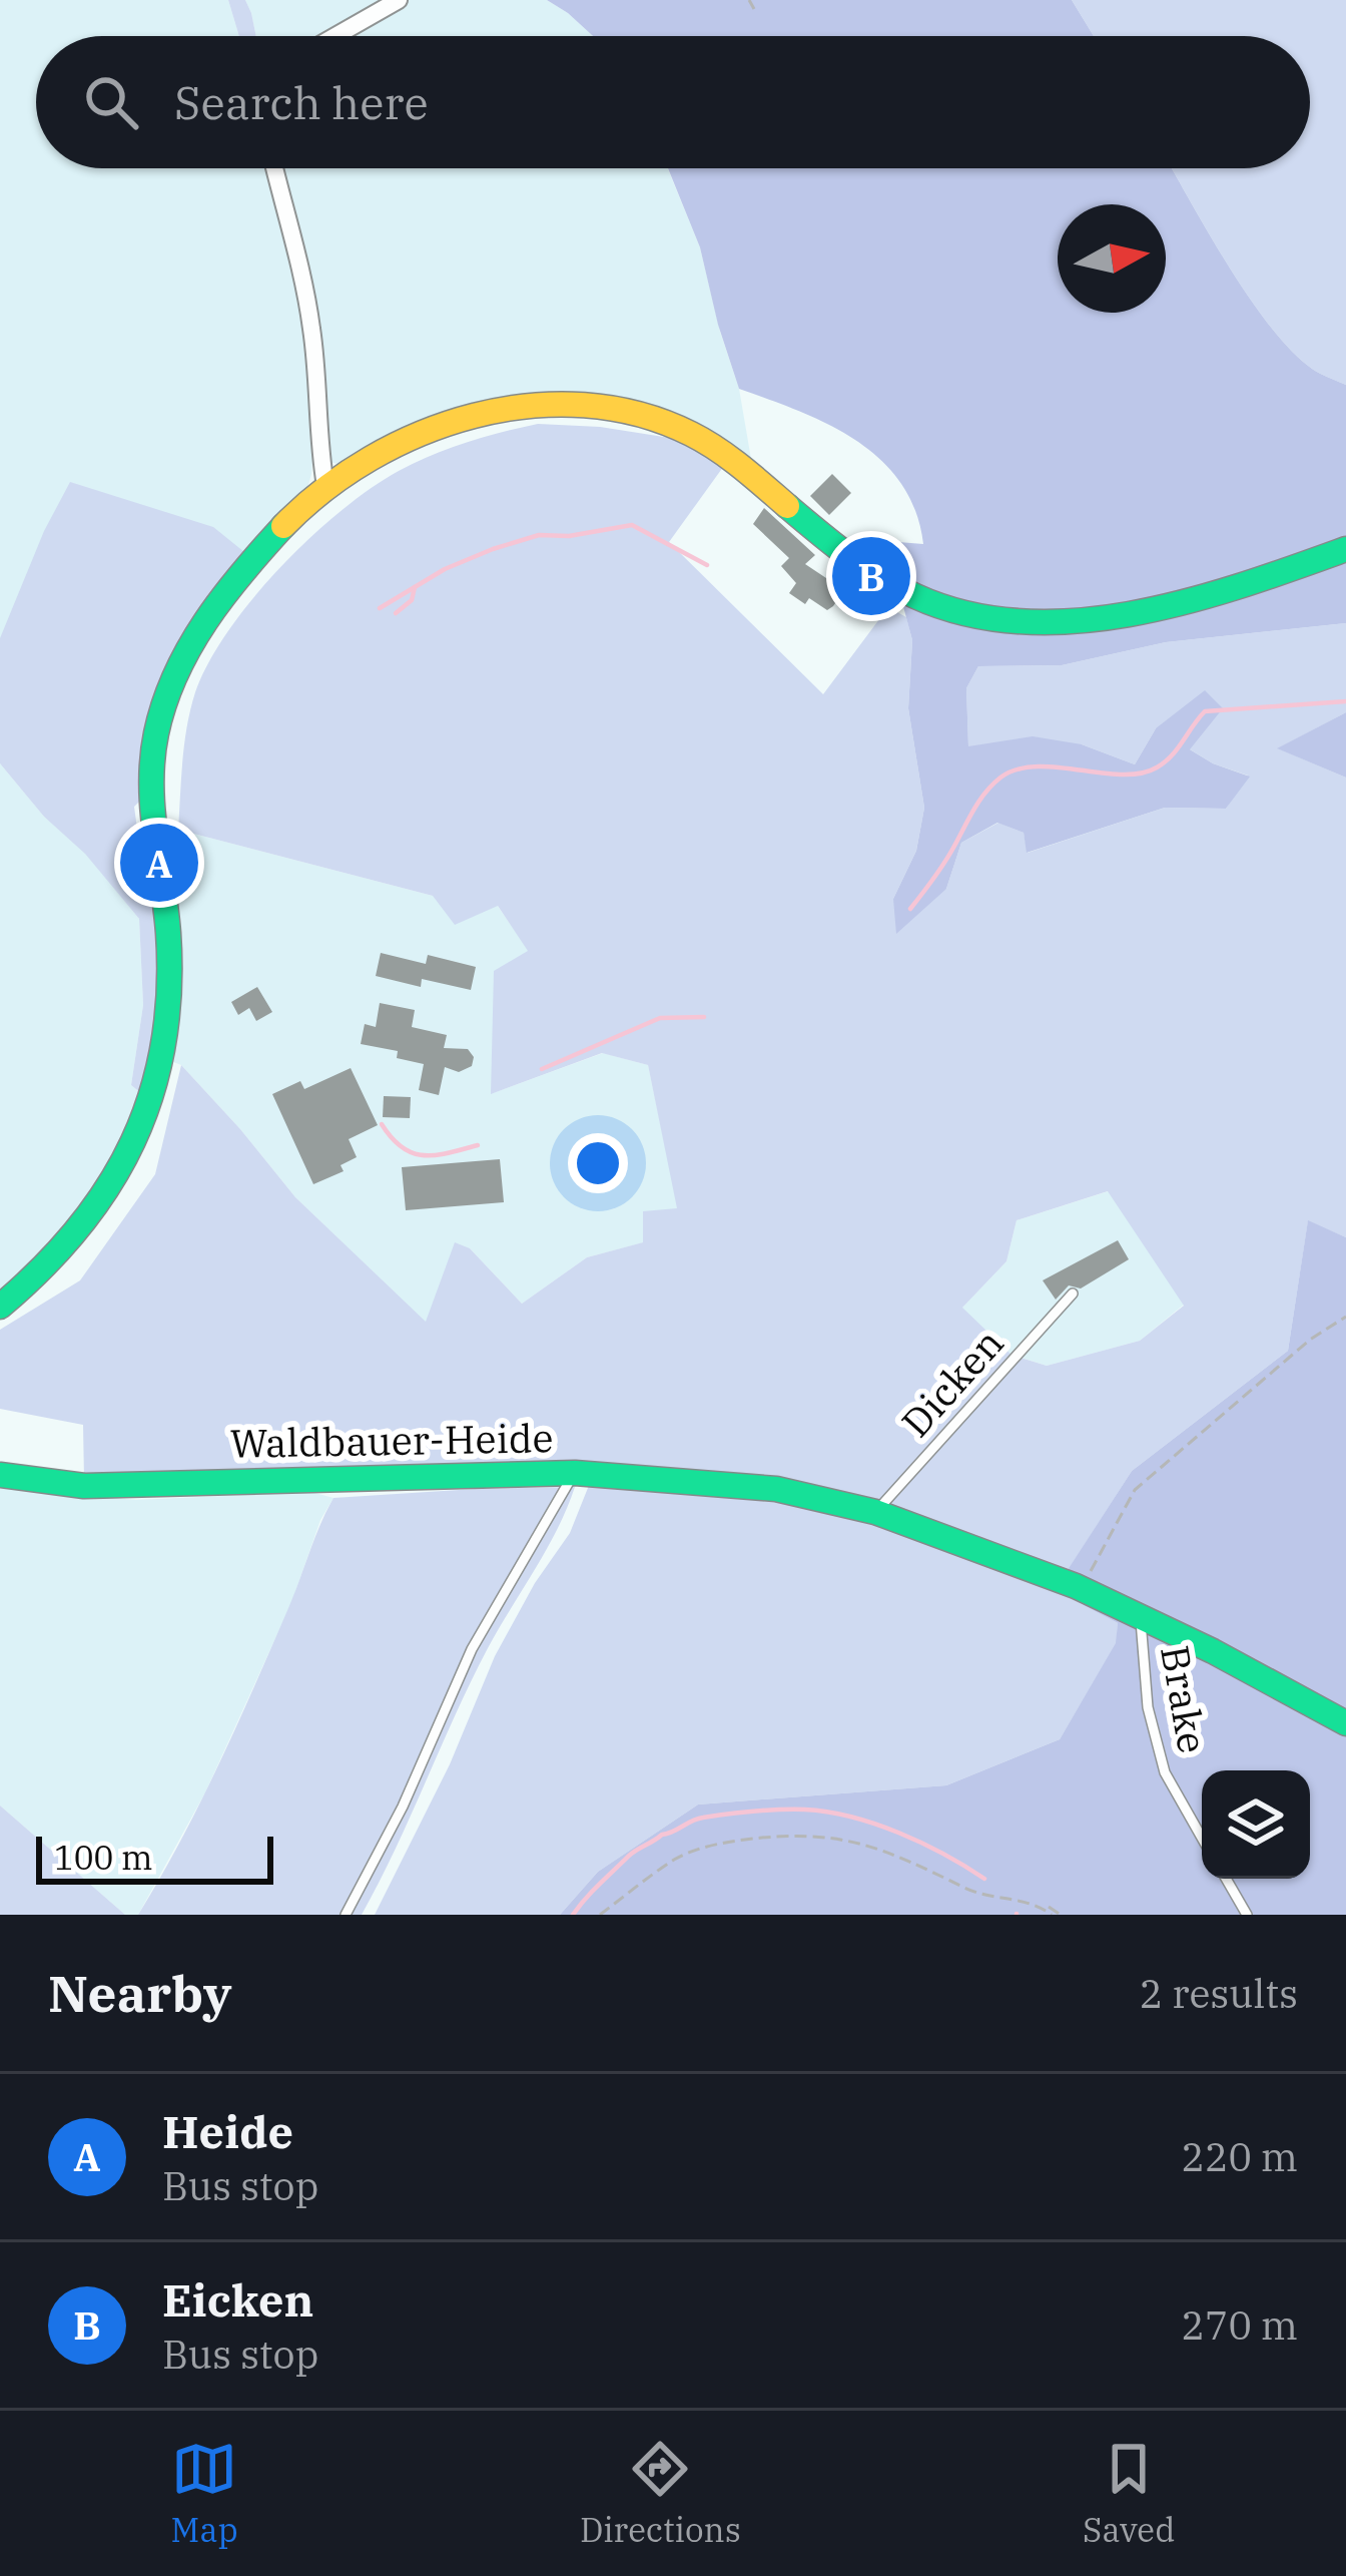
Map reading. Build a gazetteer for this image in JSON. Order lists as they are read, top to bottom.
{
  "streets": {
    "main road": ["Waldbauer-Heide"],
    "lane": ["Dicken", "Brake"]
  },
  "scale_bar": "100 m",
  "north": "right",
  "page": {
    "search": "Search here",
    "pins": ["B", "A"],
    "scale": "100 m",
    "heading": ["Nearby", "2 results"],
    "list": [
      {
        "mark": "A",
        "name": "Heide",
        "note": "Bus stop",
        "value": "220 m"
      },
      {
        "mark": "B",
        "name": "Eicken",
        "note": "Bus stop",
        "value": "270 m"
      }
    ],
    "nav": ["Map", "Directions", "Saved"]
  }
}
